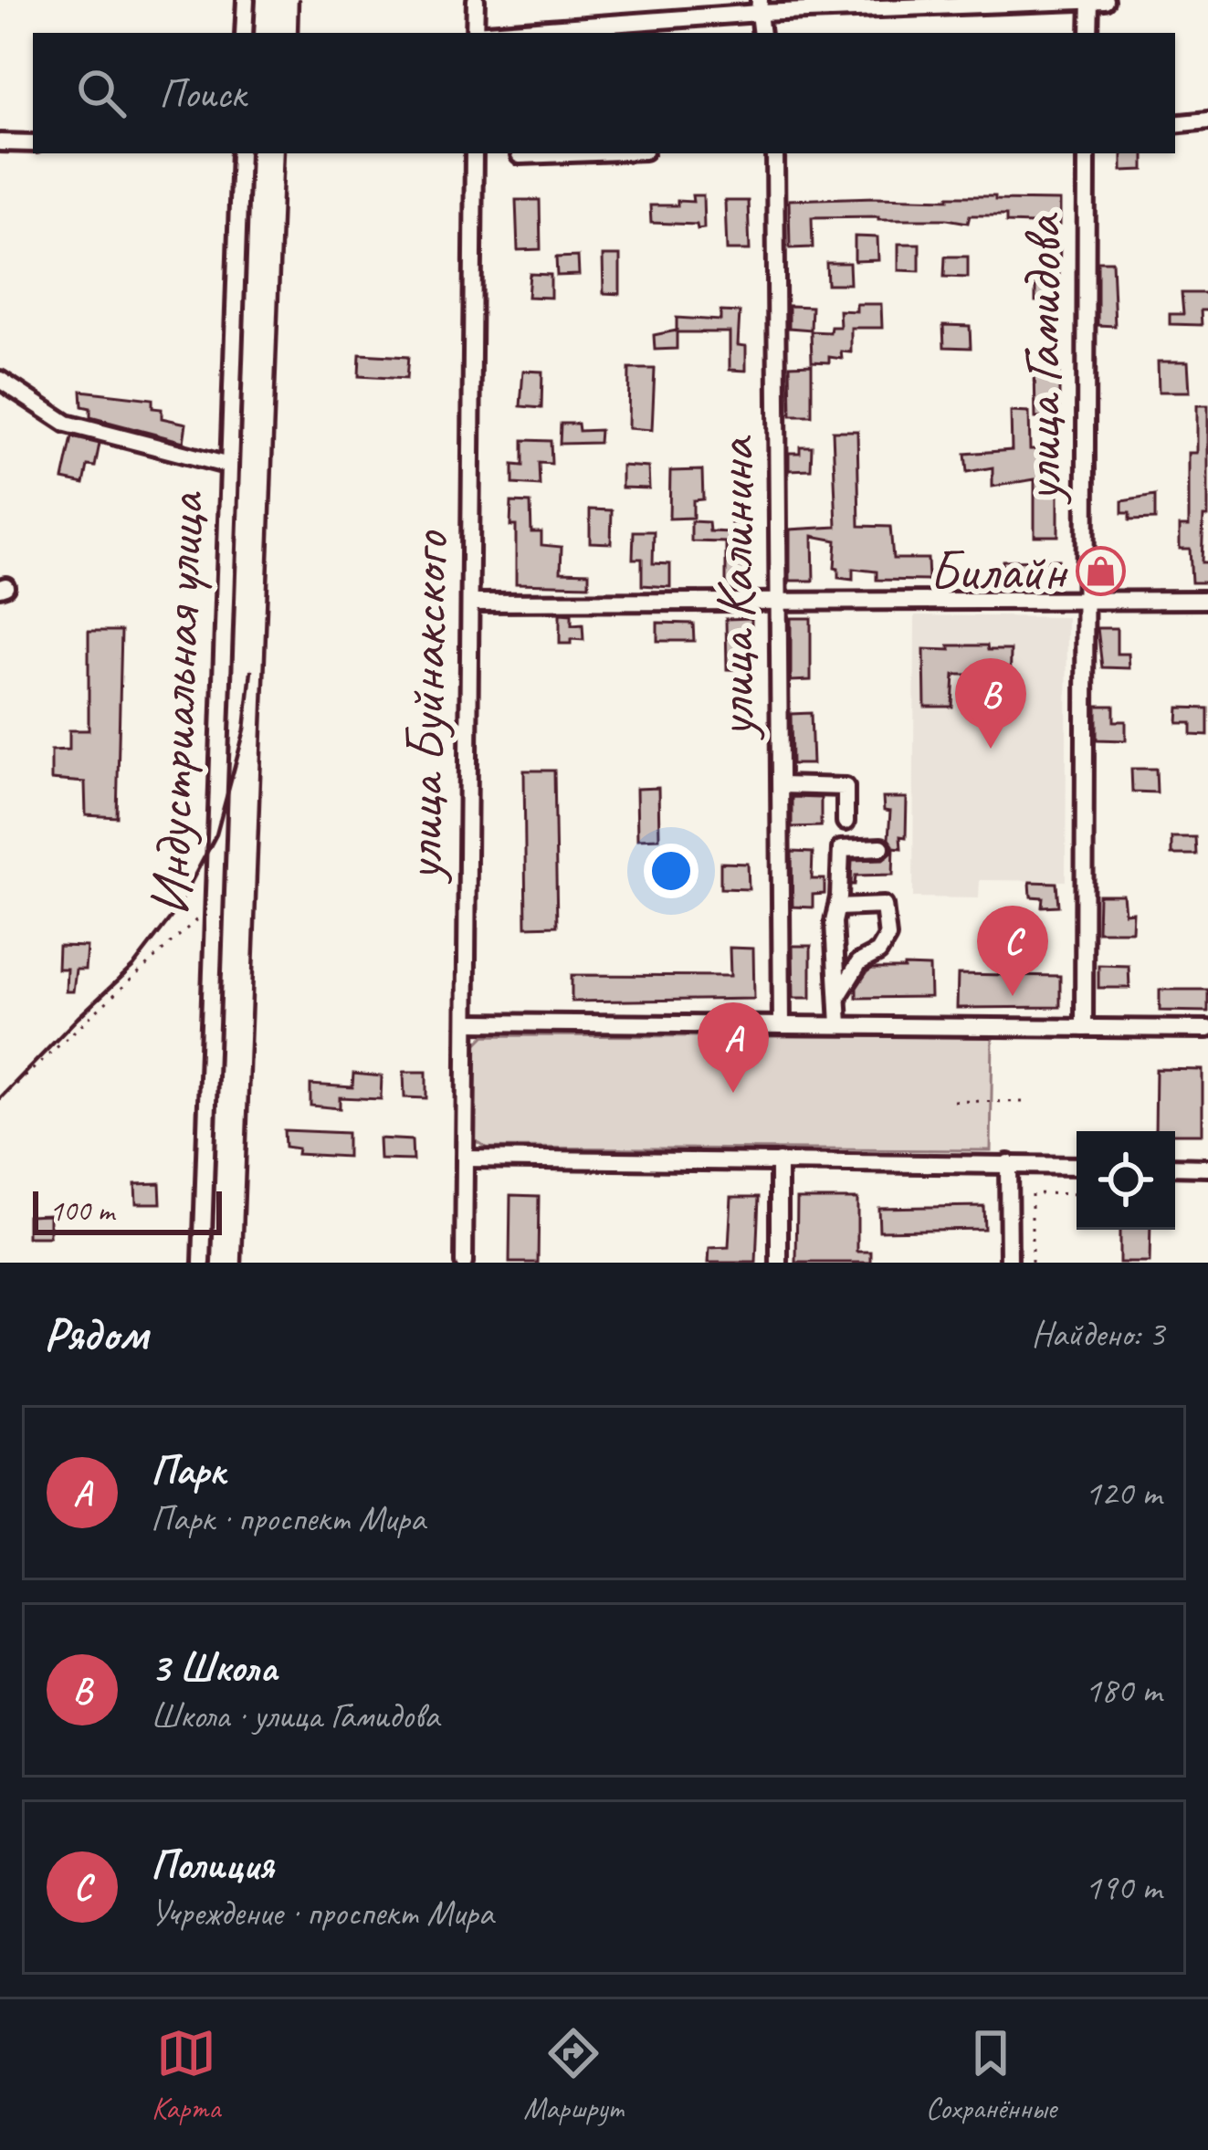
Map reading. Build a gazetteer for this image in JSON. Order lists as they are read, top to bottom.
{
  "streets": {
    "street": [
      "улица Гамидова",
      "улица Калинина",
      "Индустриальная улица",
      "улица Буйнакского"
    ]
  },
  "places": {
    "shop": ["Билайн"]
  },
  "scale_bar": "100 m",
  "page": {
    "search": "Поиск",
    "pins": ["B", "C", "A"],
    "scale": "100 m",
    "heading": ["Рядом", "Найдено: 3"],
    "list": [
      {
        "mark": "A",
        "name": "Парк",
        "note": "Парк · проспект Мира",
        "value": "120 m"
      },
      {
        "mark": "B",
        "name": "3 Школа",
        "note": "Школа · улица Гамидова",
        "value": "180 m"
      },
      {
        "mark": "C",
        "name": "Полиция",
        "note": "Учреждение · проспект Мира",
        "value": "190 m"
      }
    ],
    "nav": ["Карта", "Маршрут", "Сохранённые"]
  }
}
